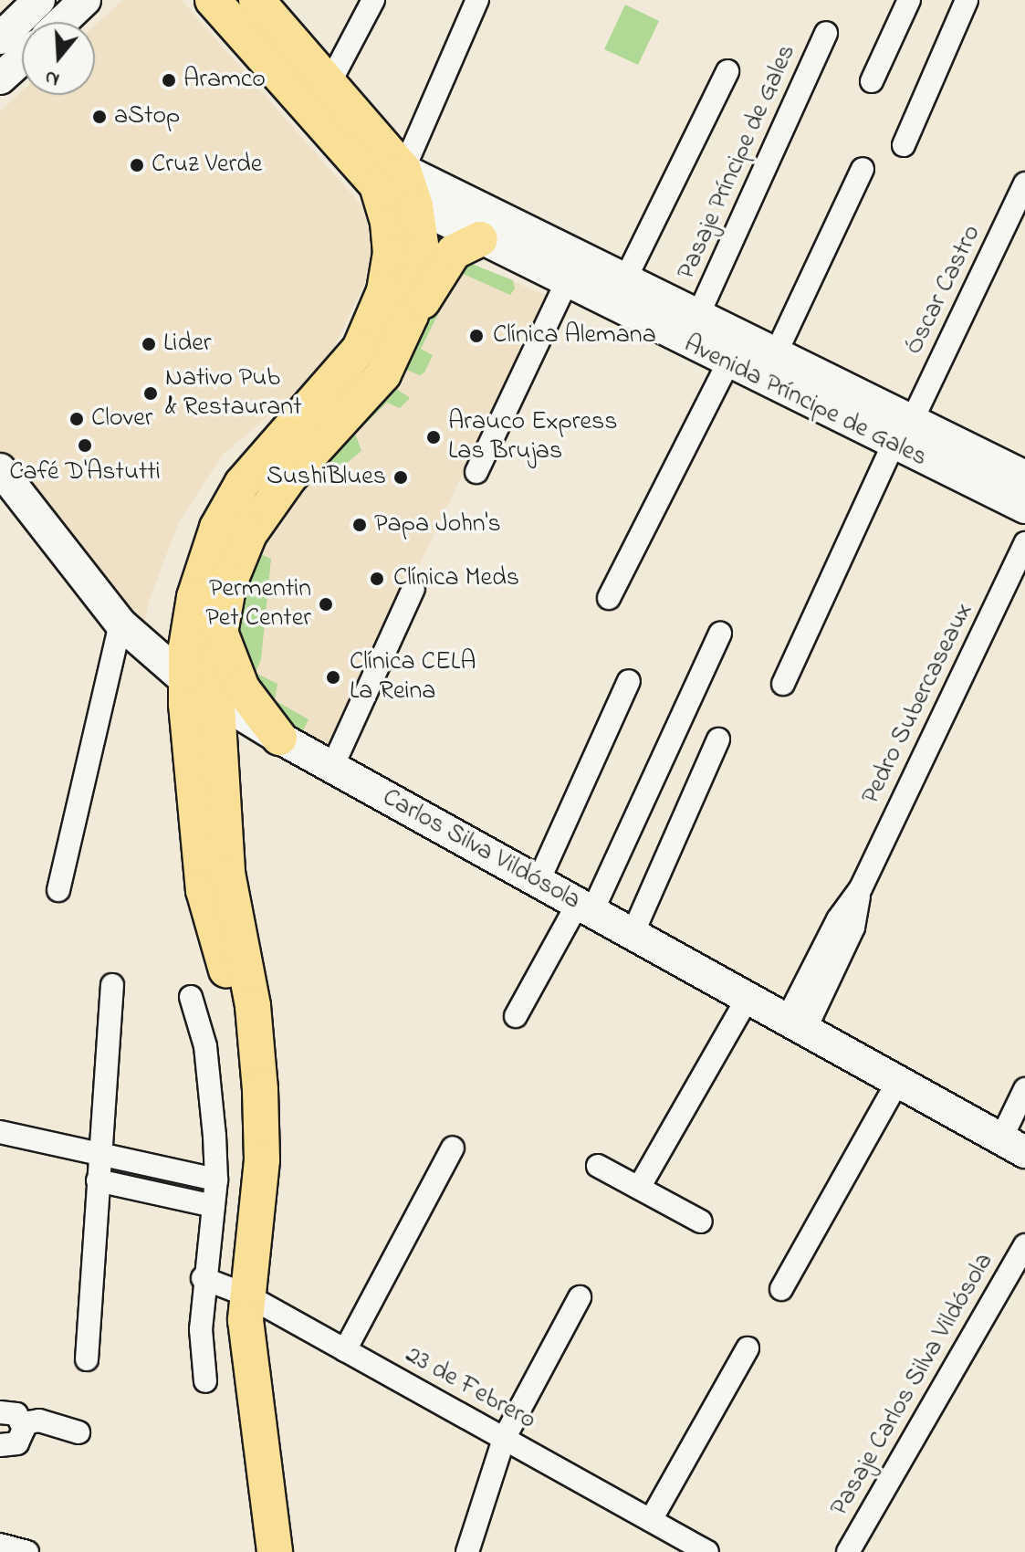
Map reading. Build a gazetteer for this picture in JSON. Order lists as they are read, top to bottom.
{
  "streets": {
    "main road": ["Avenida Príncipe de Gales", "Carlos Silva Vildósola"],
    "street": [
      "Pasaje Príncipe de Gales",
      "Óscar Castro",
      "Pedro Subercaseaux",
      "Pasaje Carlos Silva Vildósola",
      "23 de Febrero"
    ]
  },
  "crossings": [
    ["Pasaje Príncipe de Gales", "Avenida Príncipe de Gales"],
    ["Óscar Castro", "Avenida Príncipe de Gales"],
    ["Pedro Subercaseaux", "Carlos Silva Vildósola"]
  ],
  "places": [
    "Aramco",
    "aStop",
    "Cruz Verde",
    "Clínica Alemana",
    "Lider",
    "Nativo Pub & Restaurant",
    "Clover",
    "Arauco Express Las Brujas",
    "Café D'Astutti",
    "SushiBlues",
    "Papa John's",
    "Clínica Meds",
    "Permentin Pet Center",
    "Clínica CELA La Reina"
  ],
  "north": "bottom"
}
